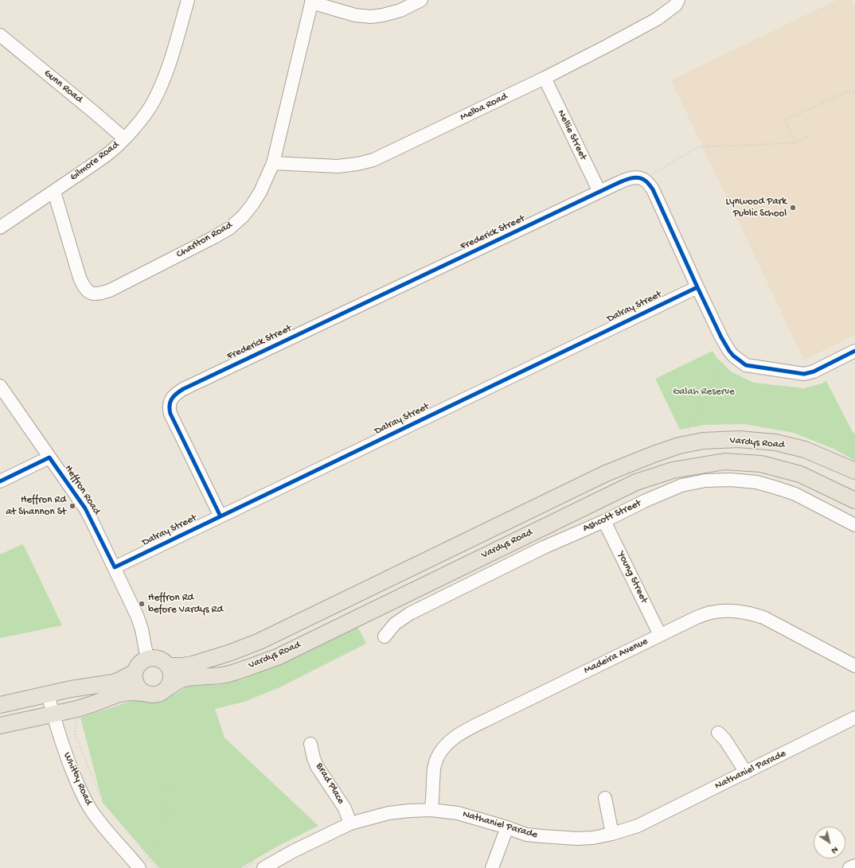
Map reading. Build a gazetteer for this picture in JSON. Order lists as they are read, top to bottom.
{
  "streets": {
    "main road": ["Vardys Road"],
    "street": [
      "Gunn Road",
      "Melba Road",
      "Nellie Street",
      "Gilmore Road",
      "Frederick Street",
      "Charlton Road",
      "Dalray Street",
      "Heffron Road",
      "Ashcott Street",
      "Young Street",
      "Madeira Avenue",
      "Nathaniel Parade",
      "Whitby Road",
      "Brad Place"
    ]
  },
  "crossings": [
    ["Gunn Road", "Gilmore Road"],
    ["Melba Road", "Nellie Street"],
    ["Melba Road", "Charlton Road"],
    ["Nellie Street", "Frederick Street"],
    ["Gilmore Road", "Charlton Road"],
    ["Frederick Street", "Dalray Street"],
    ["Dalray Street", "Heffron Road"],
    ["Vardys Road", "Heffron Road"],
    ["Ashcott Street", "Young Street"],
    ["Young Street", "Madeira Avenue"],
    ["Madeira Avenue", "Nathaniel Parade"],
    ["Nathaniel Parade", "Brad Place"]
  ],
  "parks": ["Galah Reserve"],
  "places": ["Lynwood Park Public School", "Heffron Rd at Shannon St", "Heffron Rd before Vardys Rd"],
  "north": "bottom right"
}
